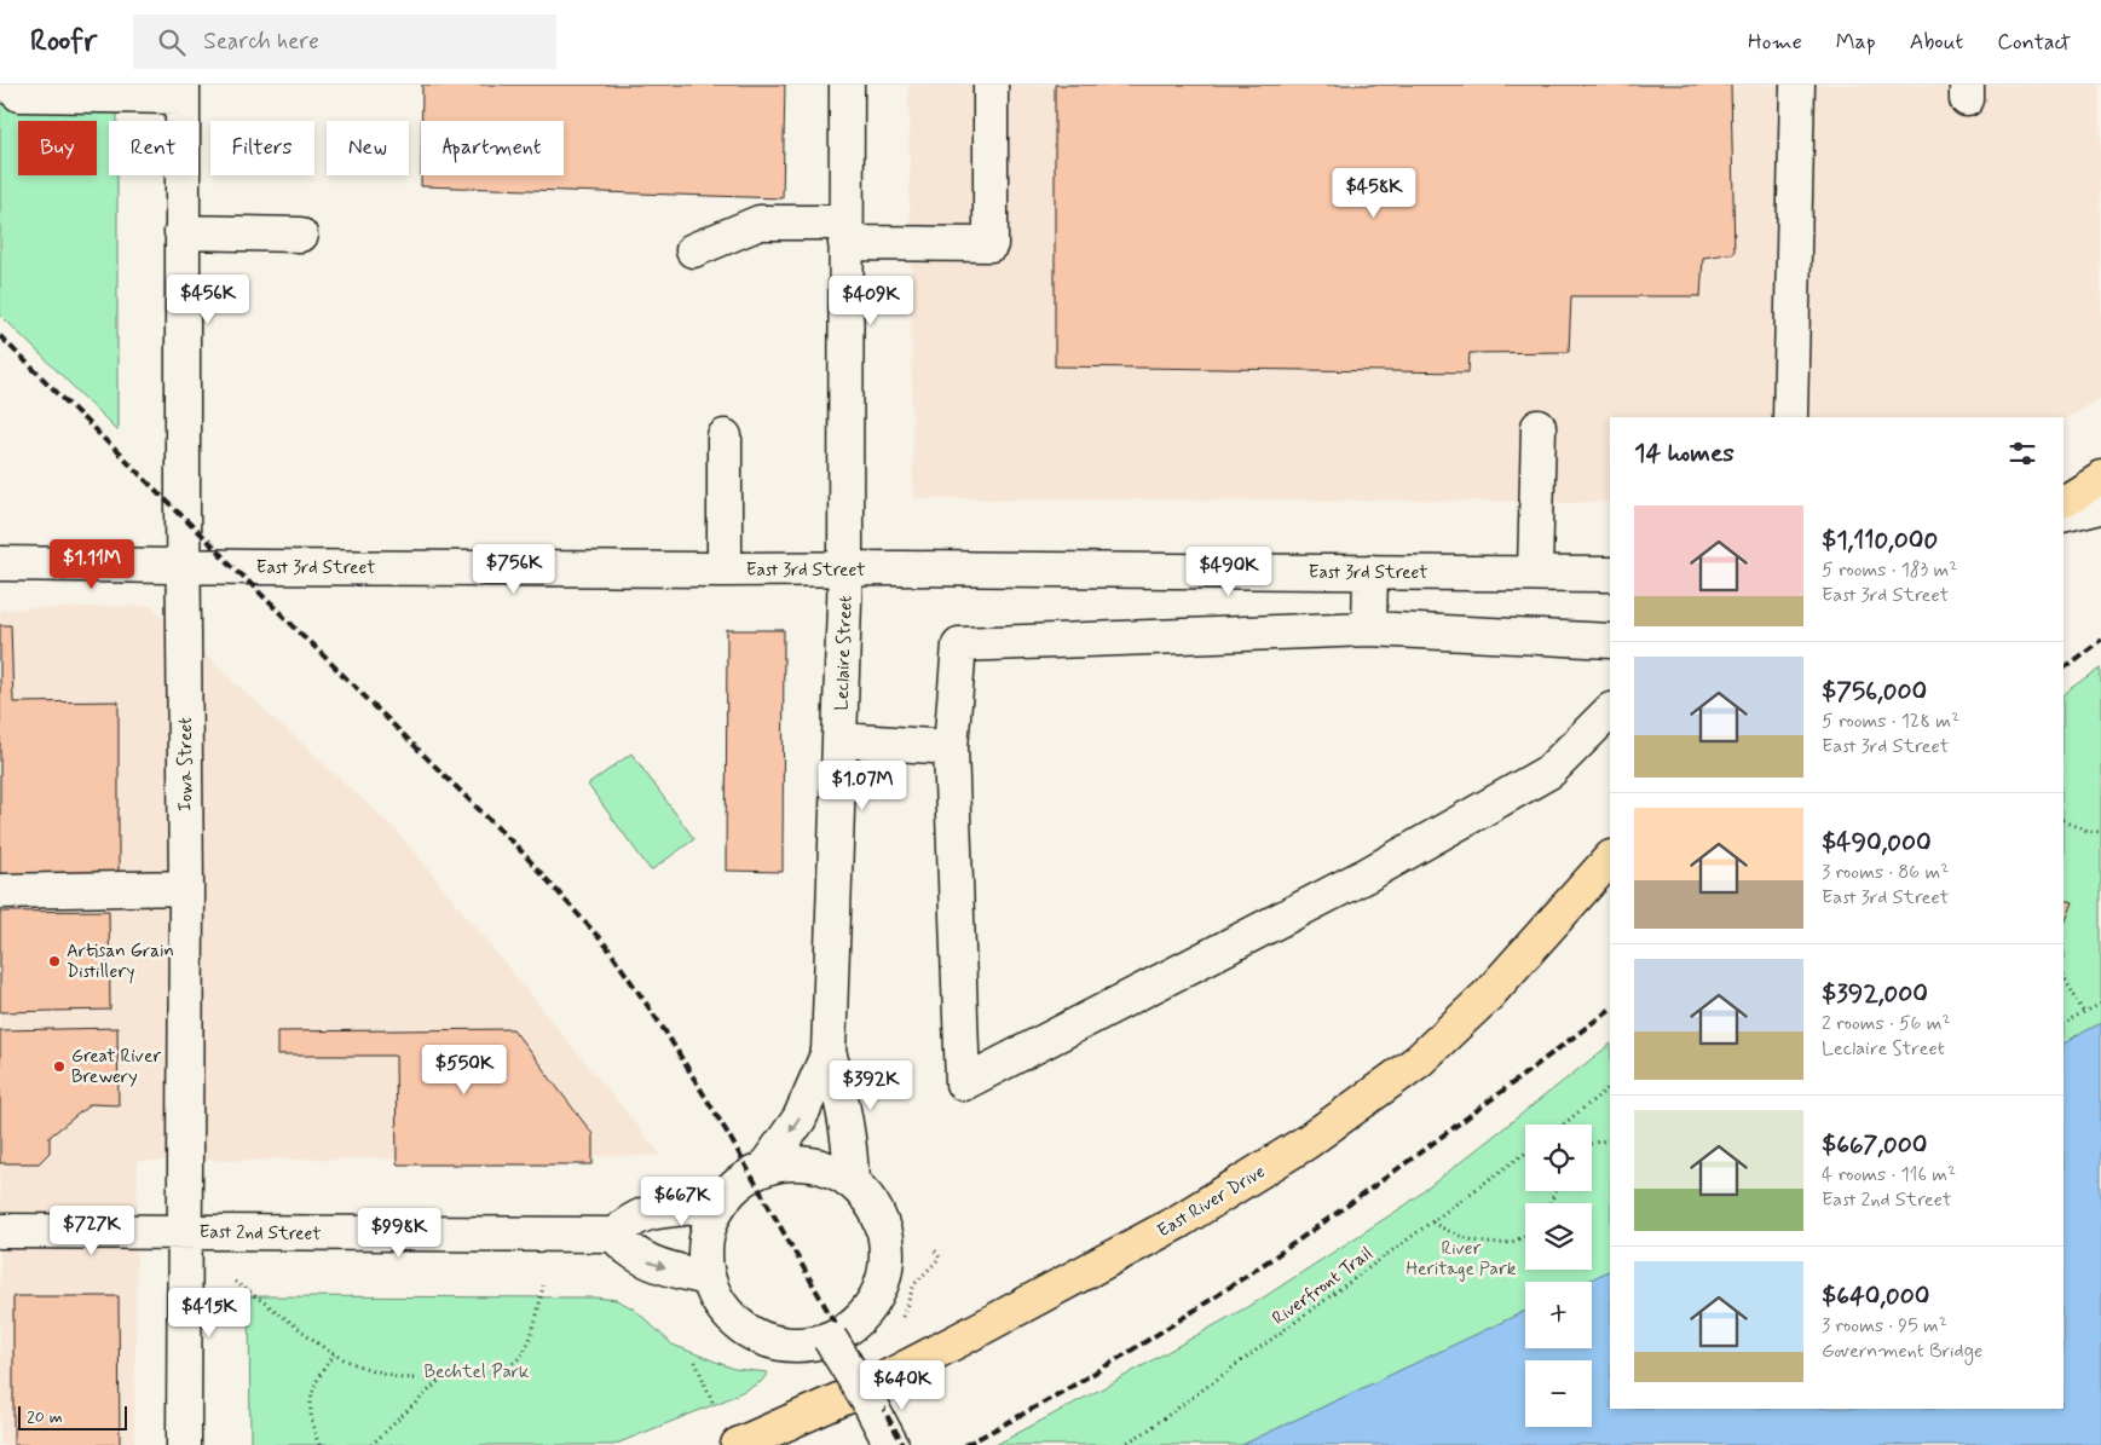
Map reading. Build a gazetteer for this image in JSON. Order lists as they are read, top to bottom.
{
  "streets": {
    "main road": ["East River Drive"],
    "street": [
      "East 3rd Street",
      "Leclaire Street",
      "Iowa Street",
      "East 2nd Street"
    ],
    "path": ["Riverfront Trail"]
  },
  "crossings": [
    ["East 3rd Street", "Leclaire Street"],
    ["East 3rd Street", "Iowa Street"],
    ["Iowa Street", "East 2nd Street"]
  ],
  "parks": ["River Heritage Park", "Bechtel Park"],
  "places": ["Artisan Grain Distillery", "Great River Brewery"],
  "scale_bar": "20 m",
  "page": {
    "header": "Roofr",
    "search": "Search here",
    "nav": [
      "Home",
      "Map",
      "About",
      "Contact"
    ],
    "chip": [
      "Buy",
      "Rent",
      "Filters",
      "New",
      "Apartment"
    ],
    "price": [
      "$458K",
      "$456K",
      "$409K",
      "$1.11M",
      "$756K",
      "$490K",
      "$1.07M",
      "$550K",
      "$392K",
      "$667K",
      "$727K",
      "$998K",
      "$415K",
      "$640K"
    ],
    "heading": "14 homes",
    "list": [
      {
        "name": "$1,110,000",
        "note": "5 rooms · 183 m² · East 3rd Street"
      },
      {
        "name": "$756,000",
        "note": "5 rooms · 128 m² · East 3rd Street"
      },
      {
        "name": "$490,000",
        "note": "3 rooms · 86 m² · East 3rd Street"
      },
      {
        "name": "$392,000",
        "note": "2 rooms · 56 m² · Leclaire Street"
      },
      {
        "name": "$667,000",
        "note": "4 rooms · 116 m² · East 2nd Street"
      },
      {
        "name": "$640,000",
        "note": "3 rooms · 95 m² · Government Bridge"
      }
    ],
    "map_buttons": ["+", "−"],
    "scale": "20 m"
  }
}
